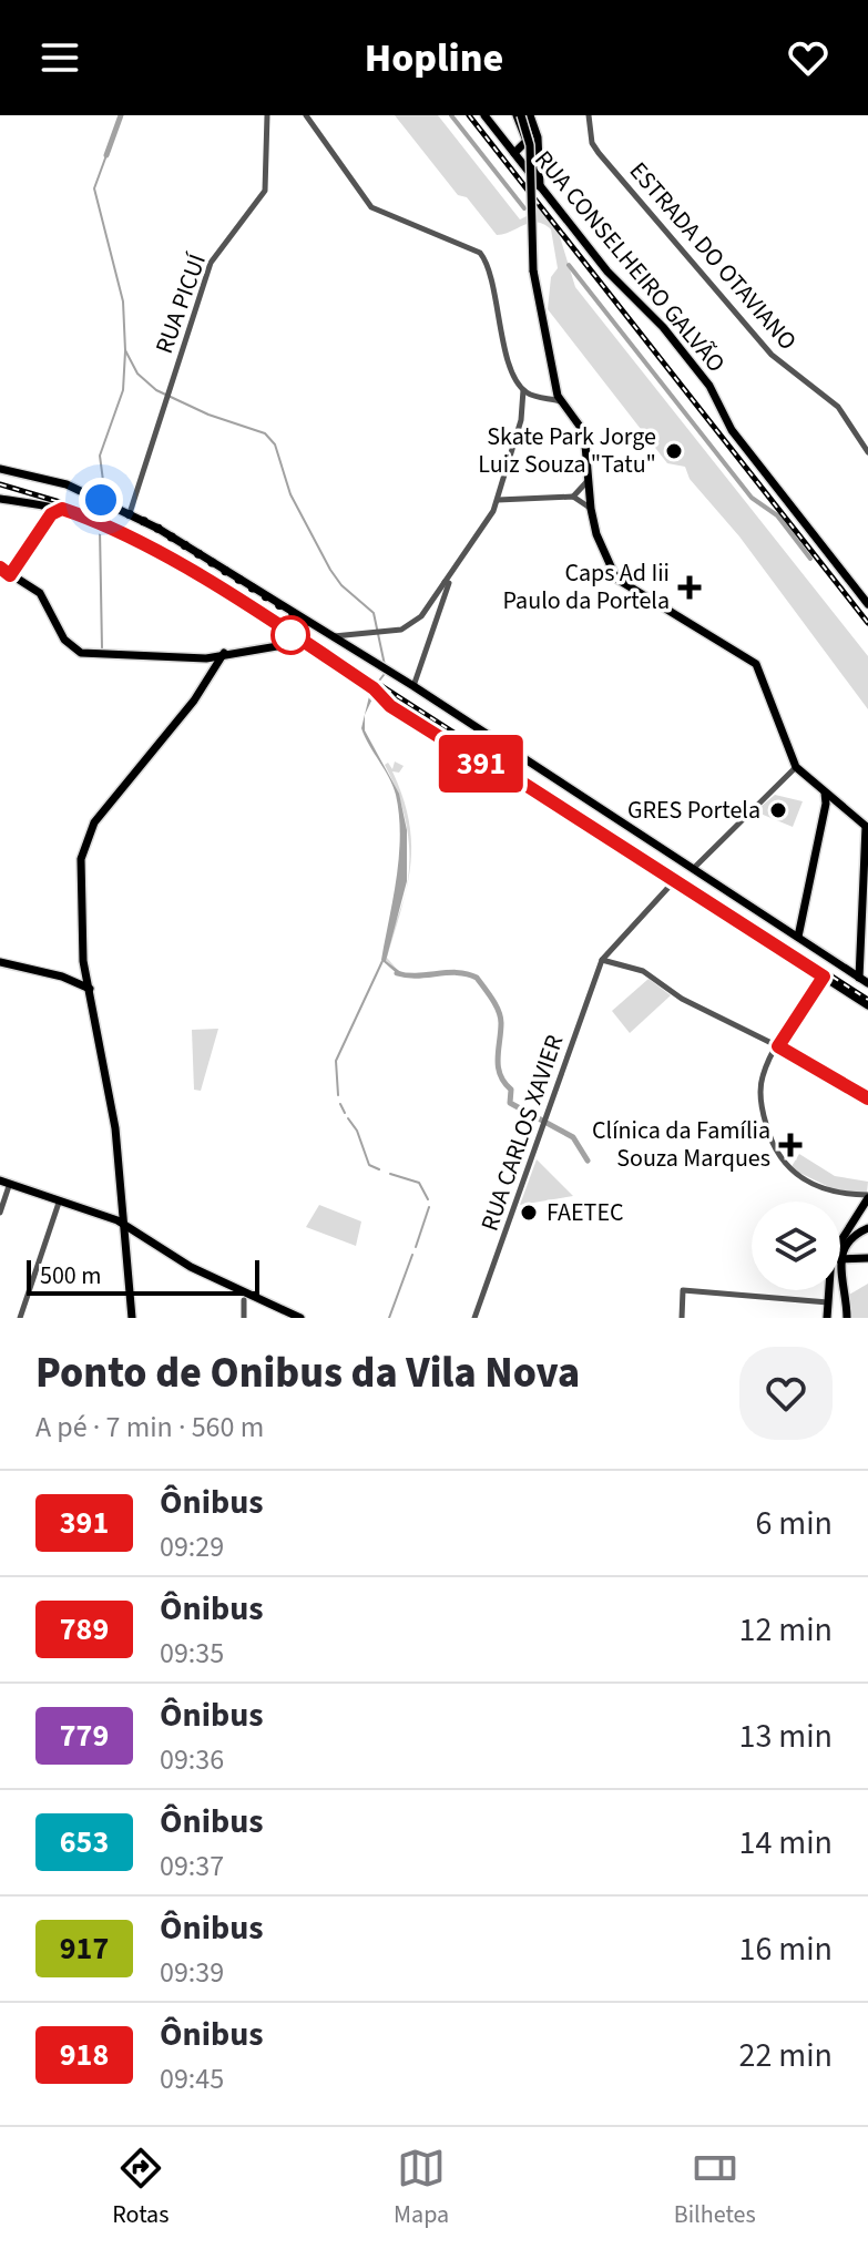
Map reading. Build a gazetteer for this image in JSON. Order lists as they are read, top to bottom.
{
  "streets": {
    "main road": ["RUA CONSELHEIRO GALVÃO"],
    "street": ["ESTRADA DO OTAVIANO", "RUA PICUÍ", "RUA CARLOS XAVIER"]
  },
  "places": {
    "other": ["Skate Park Jorge Luiz Souza \"Tatu\"", "GRES Portela", "FAETEC"],
    "health": ["Caps Ad Iii Paulo da Portela", "Clínica da Família Souza Marques"]
  },
  "lines": ["bus line 391"],
  "scale_bar": "500 m",
  "page": {
    "header": "Hopline",
    "on_map": "391",
    "scale": "500 m",
    "heading": ["Ponto de Onibus da Vila Nova", "A pé · 7 min · 560 m"],
    "list": [
      {
        "mark": "391",
        "name": "Ônibus",
        "note": "09:29",
        "value": "6 min"
      },
      {
        "mark": "789",
        "name": "Ônibus",
        "note": "09:35",
        "value": "12 min"
      },
      {
        "mark": "779",
        "name": "Ônibus",
        "note": "09:36",
        "value": "13 min"
      },
      {
        "mark": "653",
        "name": "Ônibus",
        "note": "09:37",
        "value": "14 min"
      },
      {
        "mark": "917",
        "name": "Ônibus",
        "note": "09:39",
        "value": "16 min"
      },
      {
        "mark": "918",
        "name": "Ônibus",
        "note": "09:45",
        "value": "22 min"
      }
    ],
    "tabs": ["Rotas", "Mapa", "Bilhetes"]
  }
}
